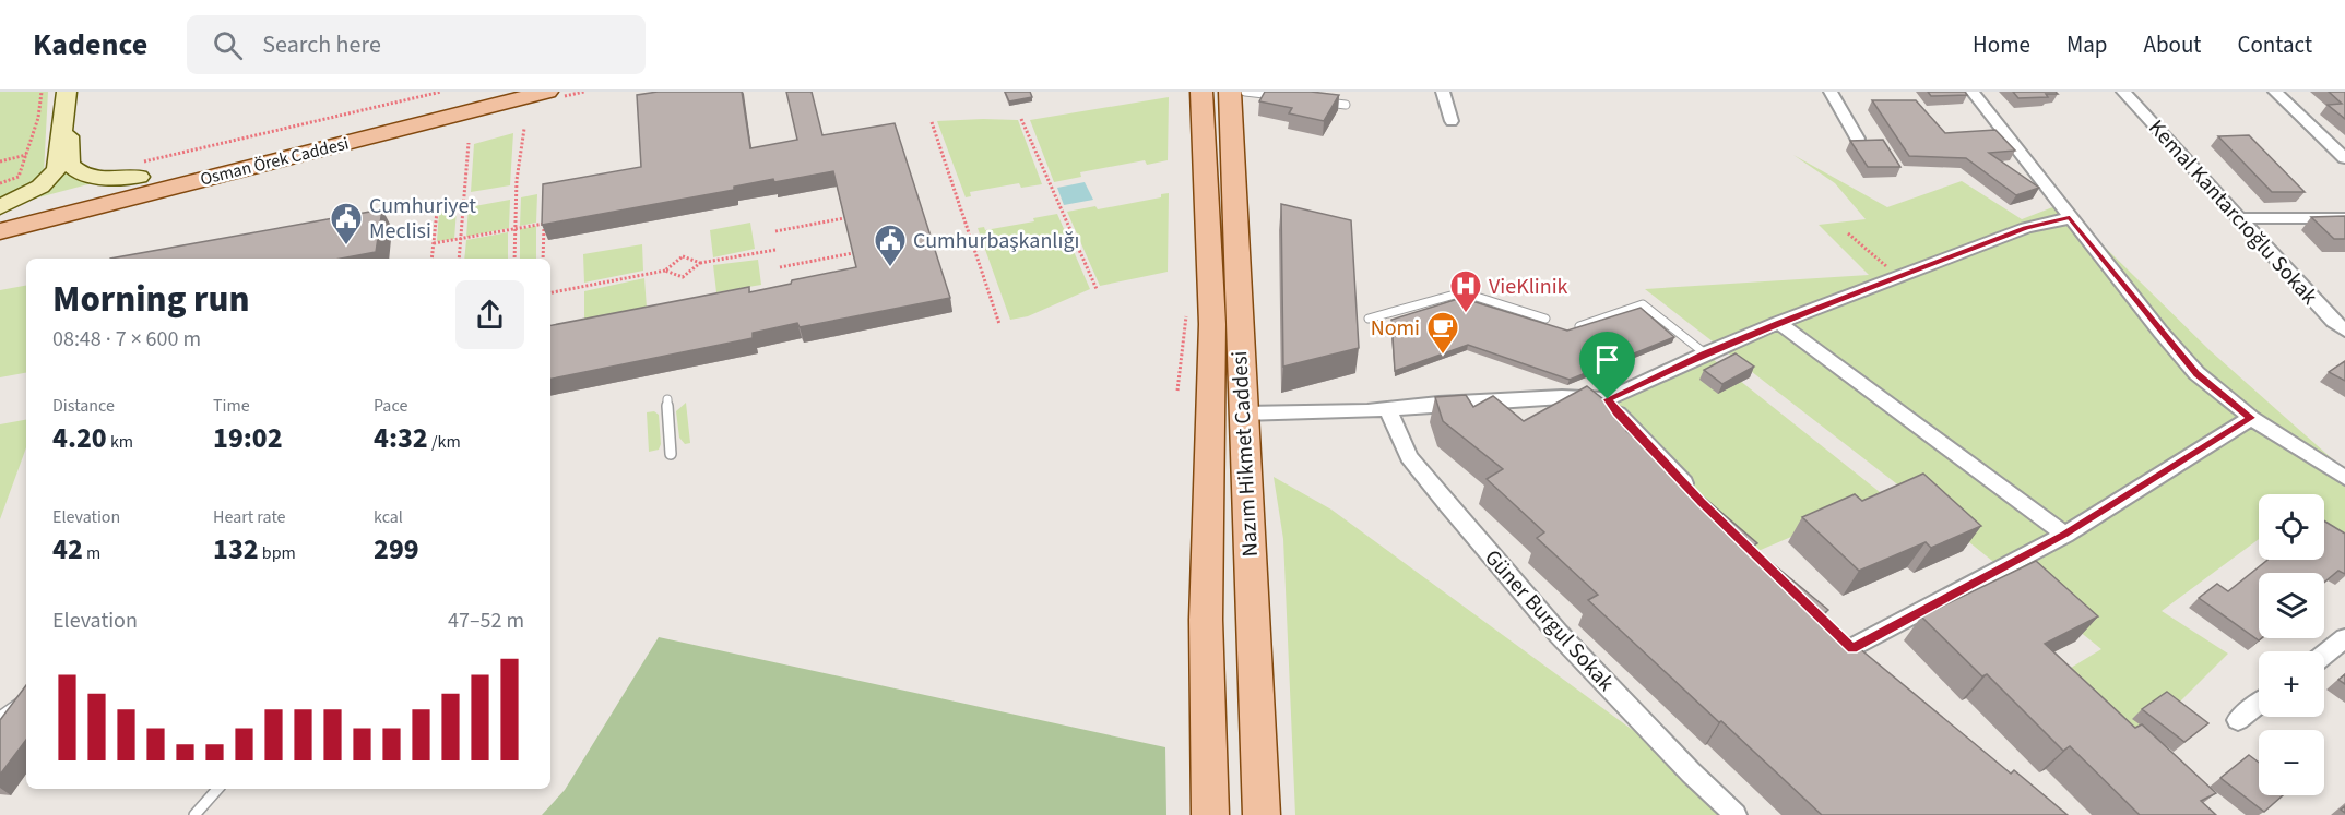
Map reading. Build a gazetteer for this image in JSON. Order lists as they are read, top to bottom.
{
  "streets": {
    "main road": ["Osman Örek Caddesi", "Nazım Hikmet Caddesi"],
    "street": ["Kemal Kantarcıoğlu Sokak", "Güner Burgul Sokak"]
  },
  "places": {
    "public building": ["Cumhuriyet Meclisi", "Cumhurbaşkanlığı"],
    "hospital": ["VieKlinik"],
    "cafe": ["Nomi"]
  },
  "page": {
    "header": "Kadence",
    "search": "Search here",
    "nav": [
      "Home",
      "Map",
      "About",
      "Contact"
    ],
    "heading": ["Morning run", "08:48 · 7 × 600 m"],
    "stats": [
      ["Distance", "4.20 km"],
      ["Time", "19:02"],
      ["Pace", "4:32 /km"],
      ["Elevation", "42 m"],
      ["Heart rate", "132 bpm"],
      ["kcal", "299"]
    ],
    "map_buttons": ["+", "−"],
    "chart": ["Elevation", "47–52 m"]
  }
}
